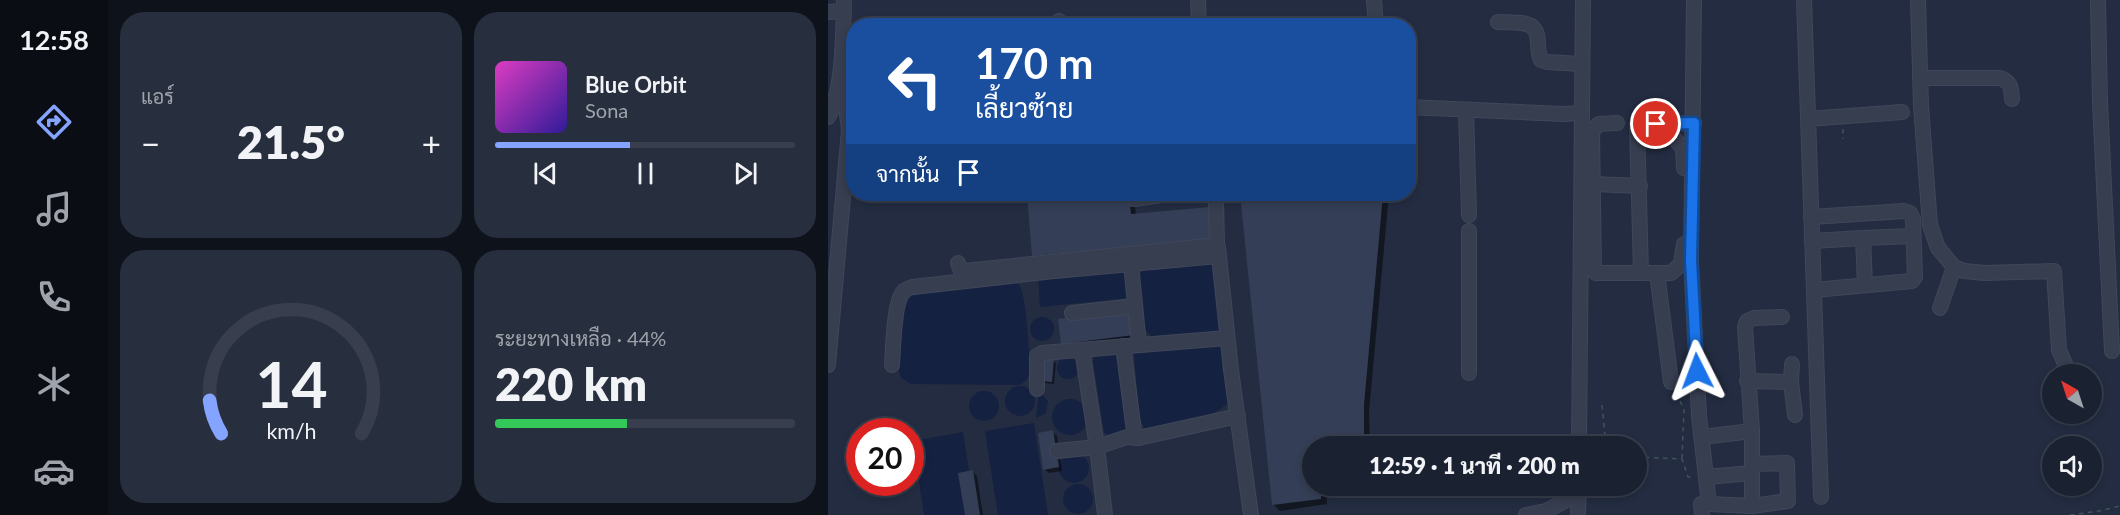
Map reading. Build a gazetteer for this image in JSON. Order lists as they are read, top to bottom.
{
  "north": "top left",
  "page": {
    "tabs": "12:58",
    "tile": [
      "แอร์",
      ["ระยะทางเหลือ · 44%", "220 km"]
    ],
    "turn": ["170 m", "เลี้ยวซ้าย"],
    "song": ["Blue Orbit", "Sona"],
    "heat": ["−", "21.5°", "+"],
    "then": "จากนั้น",
    "limit": "20",
    "trip": "12:59 · 1 นาที · 200 m",
    "gauge": ["14", "km/h"]
  }
}
